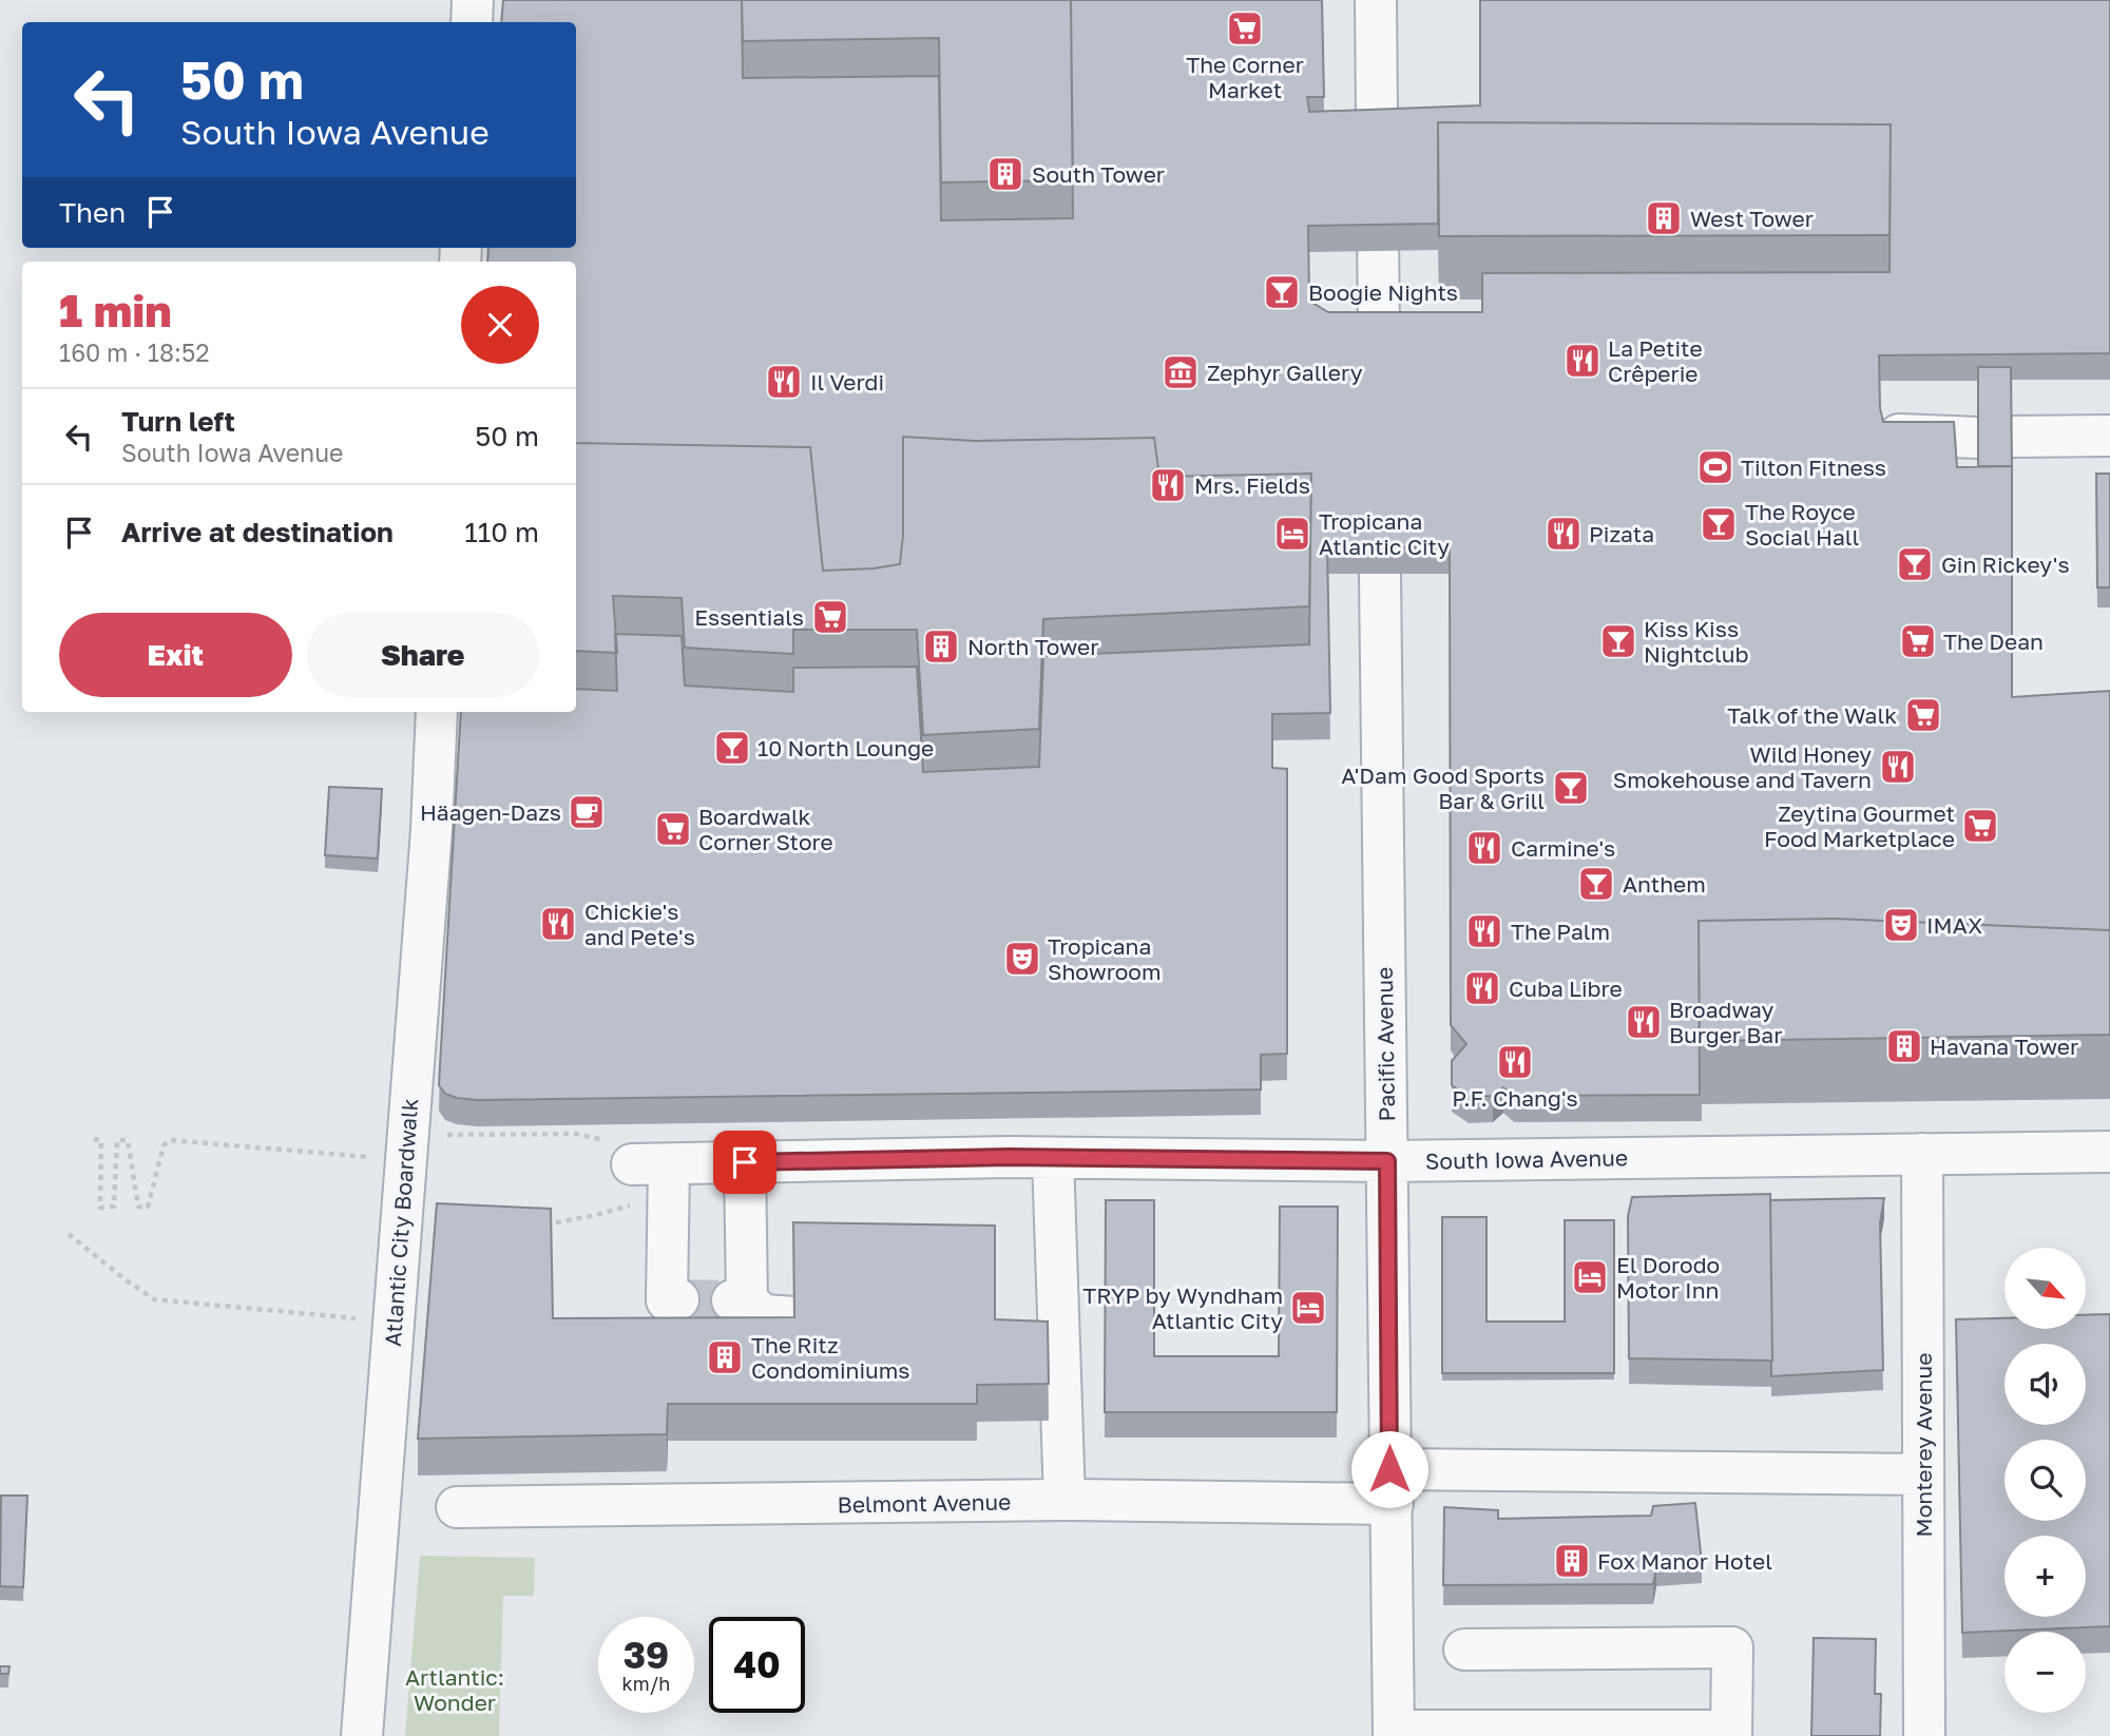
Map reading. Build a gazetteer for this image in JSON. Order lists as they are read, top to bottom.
{
  "streets": {
    "street": [
      "Pacific Avenue",
      "South Iowa Avenue",
      "Atlantic City Boardwalk",
      "Monterey Avenue",
      "Belmont Avenue"
    ]
  },
  "crossings": [
    ["Pacific Avenue", "South Iowa Avenue"],
    ["Pacific Avenue", "Belmont Avenue"],
    ["South Iowa Avenue", "Monterey Avenue"],
    ["Monterey Avenue", "Belmont Avenue"]
  ],
  "parks": ["Artlantic: Wonder"],
  "places": {
    "supermarket": [
      "The Corner Market",
      "Essentials",
      "The Dean",
      "Talk of the Walk",
      "Zeytina Gourmet Food Marketplace",
      "Boardwalk Corner Store"
    ],
    "building": [
      "South Tower",
      "West Tower",
      "North Tower",
      "Havana Tower",
      "The Ritz Condominiums",
      "Fox Manor Hotel"
    ],
    "bar": [
      "Boogie Nights",
      "The Royce Social Hall",
      "Gin Rickey's",
      "Kiss Kiss Nightclub",
      "10 North Lounge",
      "A'Dam Good Sports Bar & Grill",
      "Anthem"
    ],
    "restaurant": [
      "La Petite Crêperie",
      "Il Verdi",
      "Mrs. Fields",
      "Pizata",
      "Wild Honey Smokehouse and Tavern",
      "Carmine's",
      "Chickie's and Pete's",
      "The Palm",
      "Cuba Libre",
      "Broadway Burger Bar",
      "P.F. Chang's"
    ],
    "museum": ["Zephyr Gallery"],
    "sports": ["Tilton Fitness"],
    "hotel": ["Tropicana Atlantic City", "El Dorodo Motor Inn", "TRYP by Wyndham Atlantic City"],
    "cafe": ["Häagen-Dazs"],
    "theatre": ["IMAX", "Tropicana Showroom"]
  },
  "north": "bottom right",
  "page": {
    "turn": ["50 m", "South Iowa Avenue"],
    "then": "Then",
    "heading": ["1 min", "160 m · 18:52"],
    "list": [
      {
        "name": "Turn left",
        "note": "South Iowa Avenue",
        "value": "50 m"
      },
      {
        "name": "Arrive at destination",
        "value": "110 m"
      }
    ],
    "buttons": ["Exit", "Share"],
    "map_buttons": ["+", "−"],
    "speed": "39 km/h",
    "limit": "40"
  }
}
